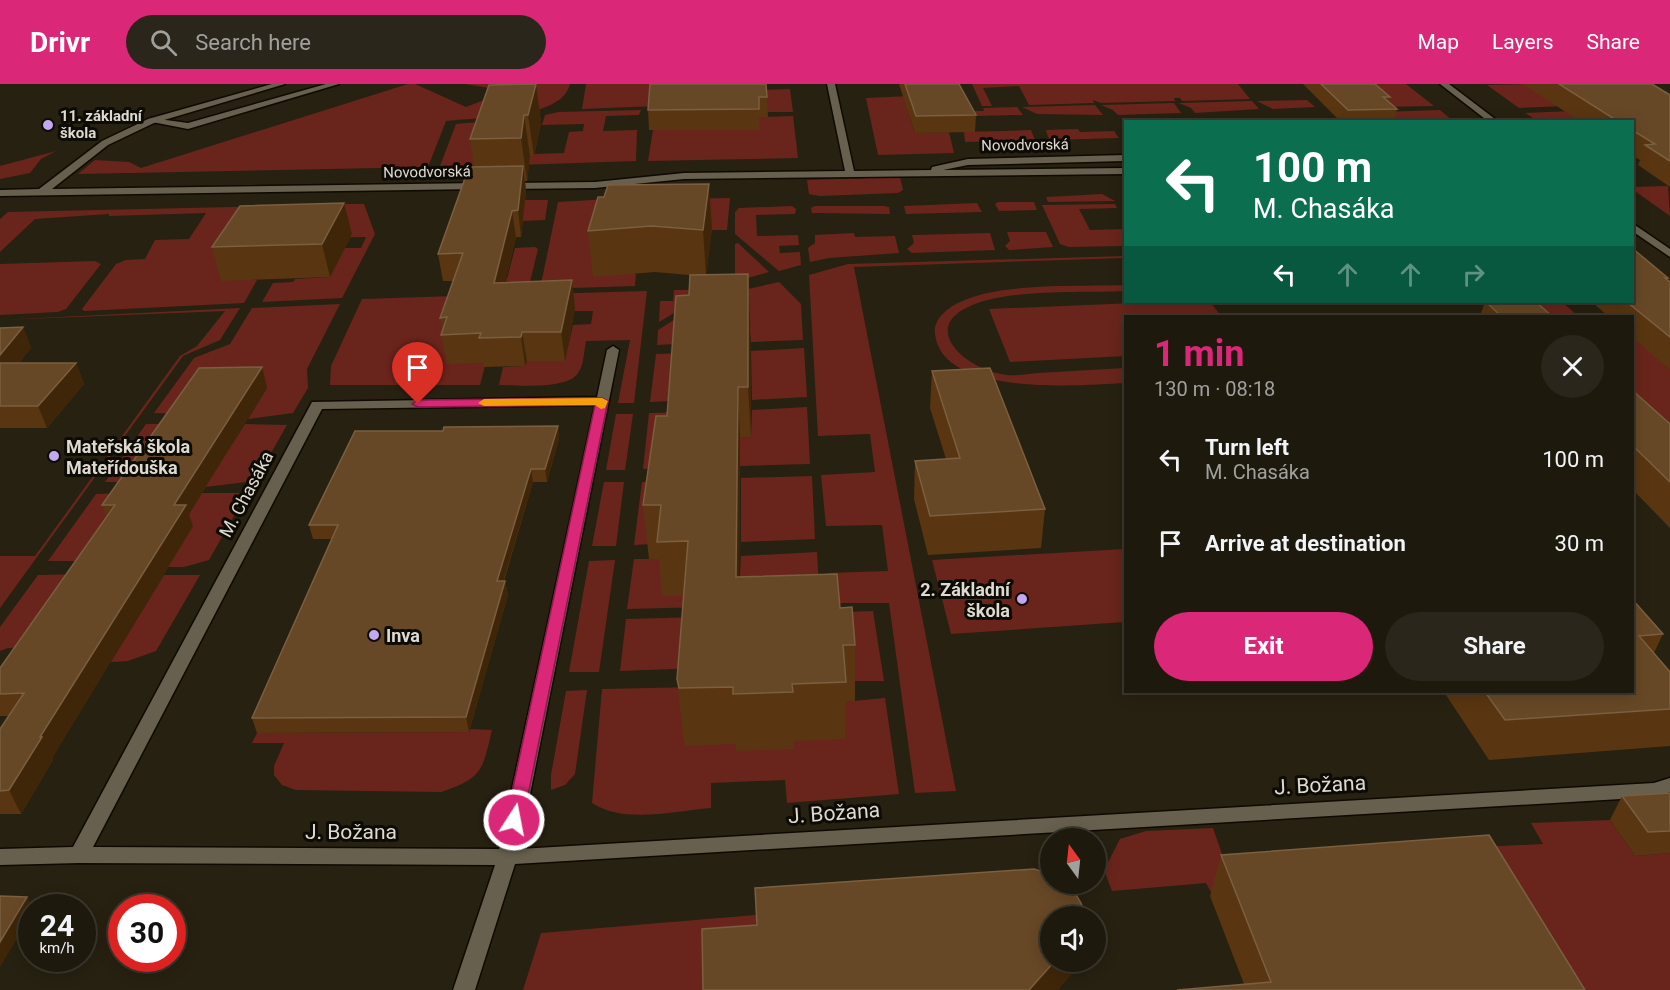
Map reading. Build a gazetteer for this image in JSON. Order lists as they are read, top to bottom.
{
  "streets": {
    "street": ["Novodvorská", "M. Chasáka", "J. Božana"]
  },
  "crossings": [
    ["M. Chasáka", "J. Božana"]
  ],
  "places": [
    "11. základní škola",
    "Mateřská škola Mateřídouška",
    "2. Základní škola",
    "Inva"
  ],
  "north": "top",
  "page": {
    "header": "Drivr",
    "search": "Search here",
    "nav": ["Map", "Layers", "Share"],
    "turn": ["100 m", "M. Chasáka"],
    "heading": ["1 min", "130 m · 08:18"],
    "list": [
      {
        "name": "Turn left",
        "note": "M. Chasáka",
        "value": "100 m"
      },
      {
        "name": "Arrive at destination",
        "value": "30 m"
      }
    ],
    "buttons": ["Exit", "Share"],
    "speed": "24 km/h",
    "limit": "30"
  }
}
